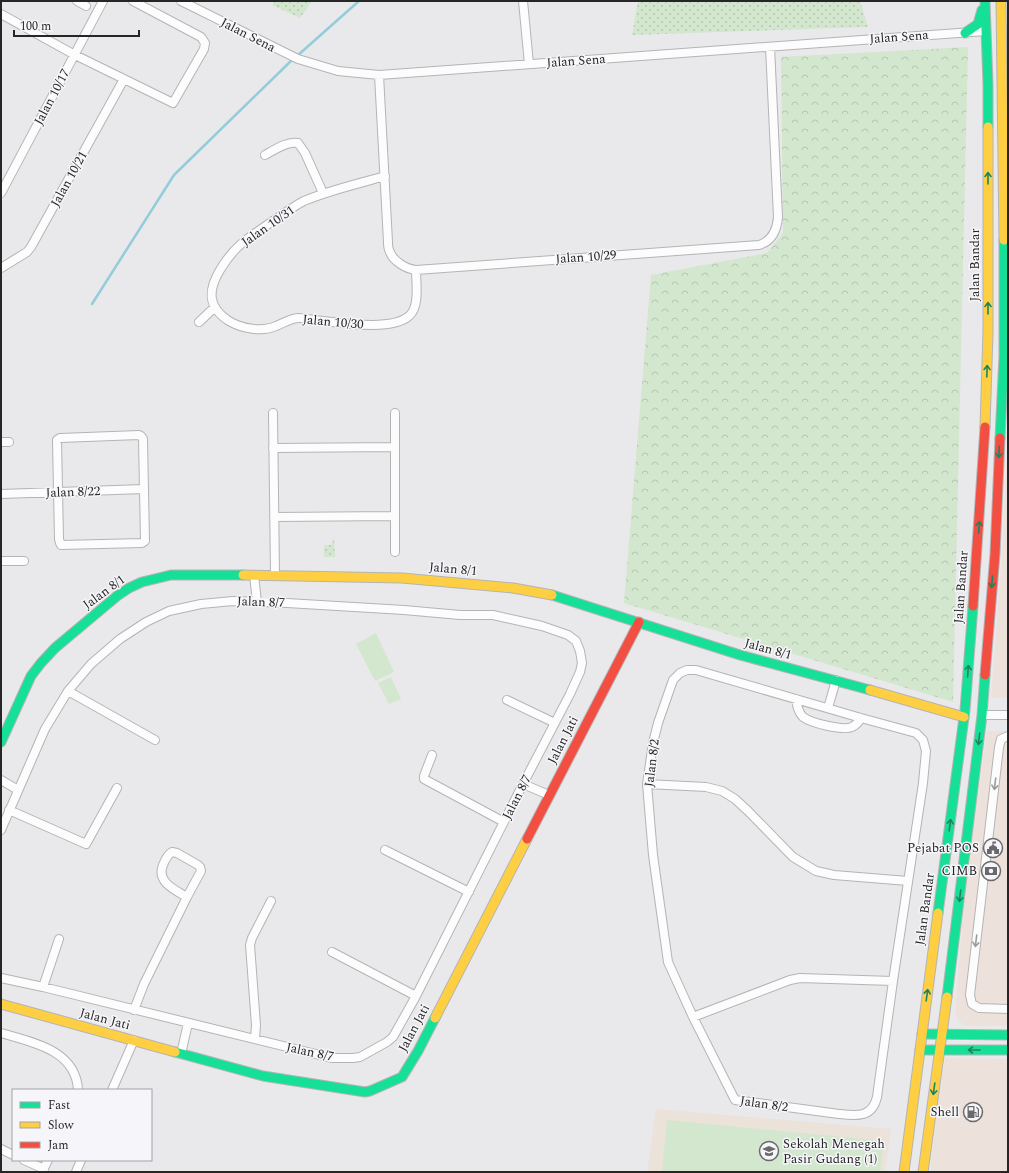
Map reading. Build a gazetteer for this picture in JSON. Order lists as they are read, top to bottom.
{
  "streets": {
    "main road": ["Jalan Bandar", "Jalan 8/1", "Jalan Jati"],
    "street": [
      "Jalan Sena",
      "Jalan 10/17",
      "Jalan 10/21",
      "Jalan 10/31",
      "Jalan 10/29",
      "Jalan 10/30",
      "Jalan 8/22",
      "Jalan 8/7",
      "Jalan 8/2"
    ]
  },
  "crossings": [
    ["Jalan Sena", "Jalan 10/29"],
    ["Jalan Sena", "Jalan Bandar"],
    ["Jalan 10/31", "Jalan 10/29"],
    ["Jalan 10/31", "Jalan 10/30"],
    ["Jalan 10/29", "Jalan 10/30"],
    ["Jalan Bandar", "Jalan 8/1"],
    ["Jalan 8/1", "Jalan Jati"]
  ],
  "places": {
    "public building": ["Pejabat POS"],
    "bank": ["CIMB"],
    "fuel station": ["Shell"],
    "school or university": ["Sekolah Menegah Pasir Gudang (1)"]
  },
  "legend": ["Fast", "Slow", "Jam"],
  "scale_bar": "100 m"
}
